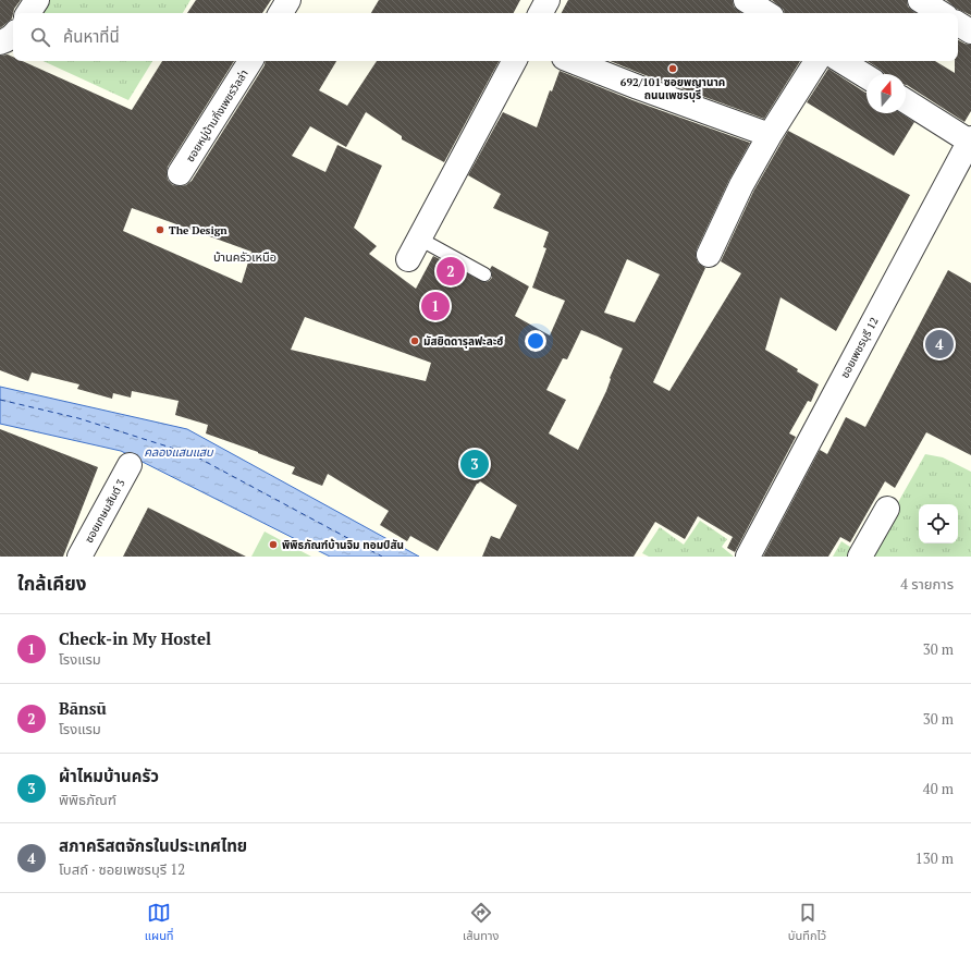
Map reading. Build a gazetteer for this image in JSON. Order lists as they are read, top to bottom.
{
  "streets": {
    "street": ["ซอยหมู่บ้านกิ่งเพชรวิลล่า", "ซอยเพชรบุรี 12", "ซอยเกษมสันต์ 3"]
  },
  "districts": ["บ้านครัวเหนือ"],
  "water": ["คลองแสนแสบ"],
  "places": [
    "692/101 ซอยพญานาค ถนนเพชรบุรี",
    "The Design",
    "มัสยิดดารุลฟะละฮ์",
    "พิพิธภัณฑ์บ้านจิม ทอมป์สัน"
  ],
  "north": "top",
  "page": {
    "search": "ค้นหาที่นี่",
    "pins": [
      "2",
      "1",
      "4",
      "3"
    ],
    "heading": ["ใกล้เคียง", "4 รายการ"],
    "list": [
      {
        "mark": "1",
        "name": "Check-in My Hostel",
        "note": "โรงแรม",
        "value": "30 m"
      },
      {
        "mark": "2",
        "name": "Bānsū",
        "note": "โรงแรม",
        "value": "30 m"
      },
      {
        "mark": "3",
        "name": "ผ้าไหมบ้านครัว",
        "note": "พิพิธภัณฑ์",
        "value": "40 m"
      },
      {
        "mark": "4",
        "name": "สภาคริสตจักรในประเทศไทย",
        "note": "โบสถ์ · ซอยเพชรบุรี 12",
        "value": "130 m"
      }
    ],
    "nav": ["แผนที่", "เส้นทาง", "บันทึกไว้"]
  }
}
